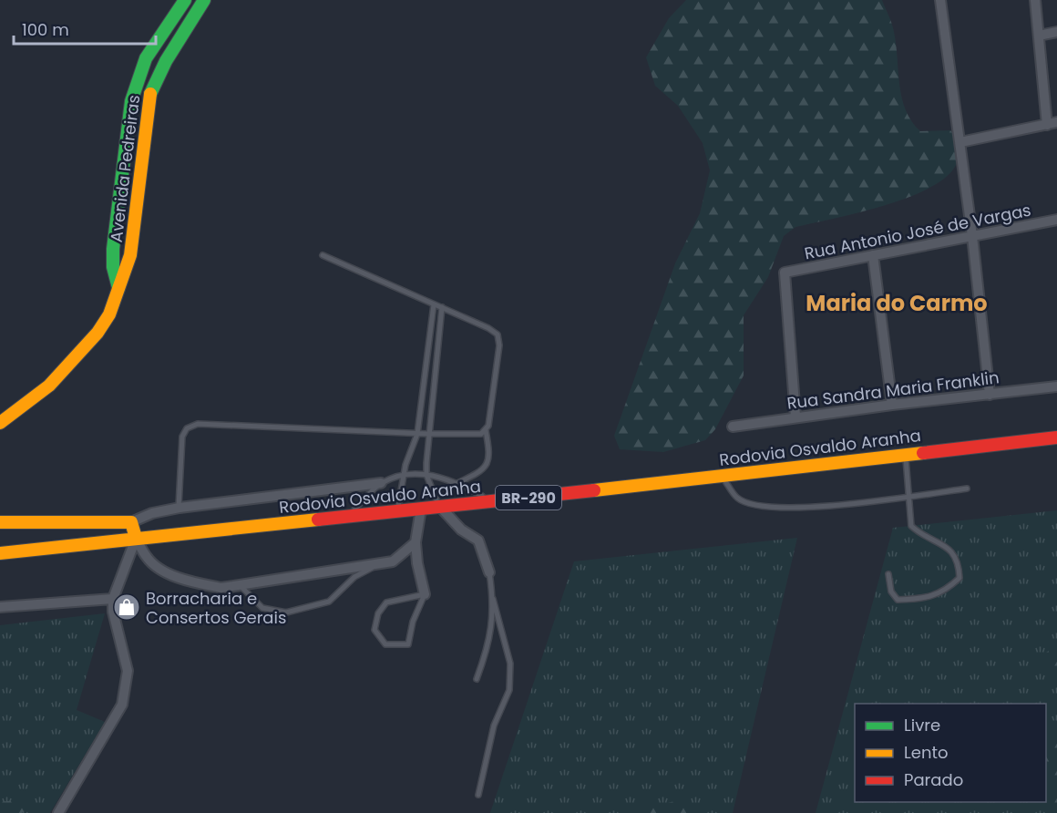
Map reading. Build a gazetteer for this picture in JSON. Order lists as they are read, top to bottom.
{
  "streets": {
    "main road": ["Avenida Pedreiras", "Rodovia Osvaldo Aranha", "BR-290"],
    "street": ["Rua Antonio José de Vargas", "Rua Sandra Maria Franklin"]
  },
  "crossings": [
    ["Rua Antonio José de Vargas", "Rua Sandra Maria Franklin"]
  ],
  "districts": ["Maria do Carmo"],
  "places": {
    "shop": ["Borracharia e Consertos Gerais"]
  },
  "legend": ["Livre", "Lento", "Parado"],
  "scale_bar": "100 m"
}
